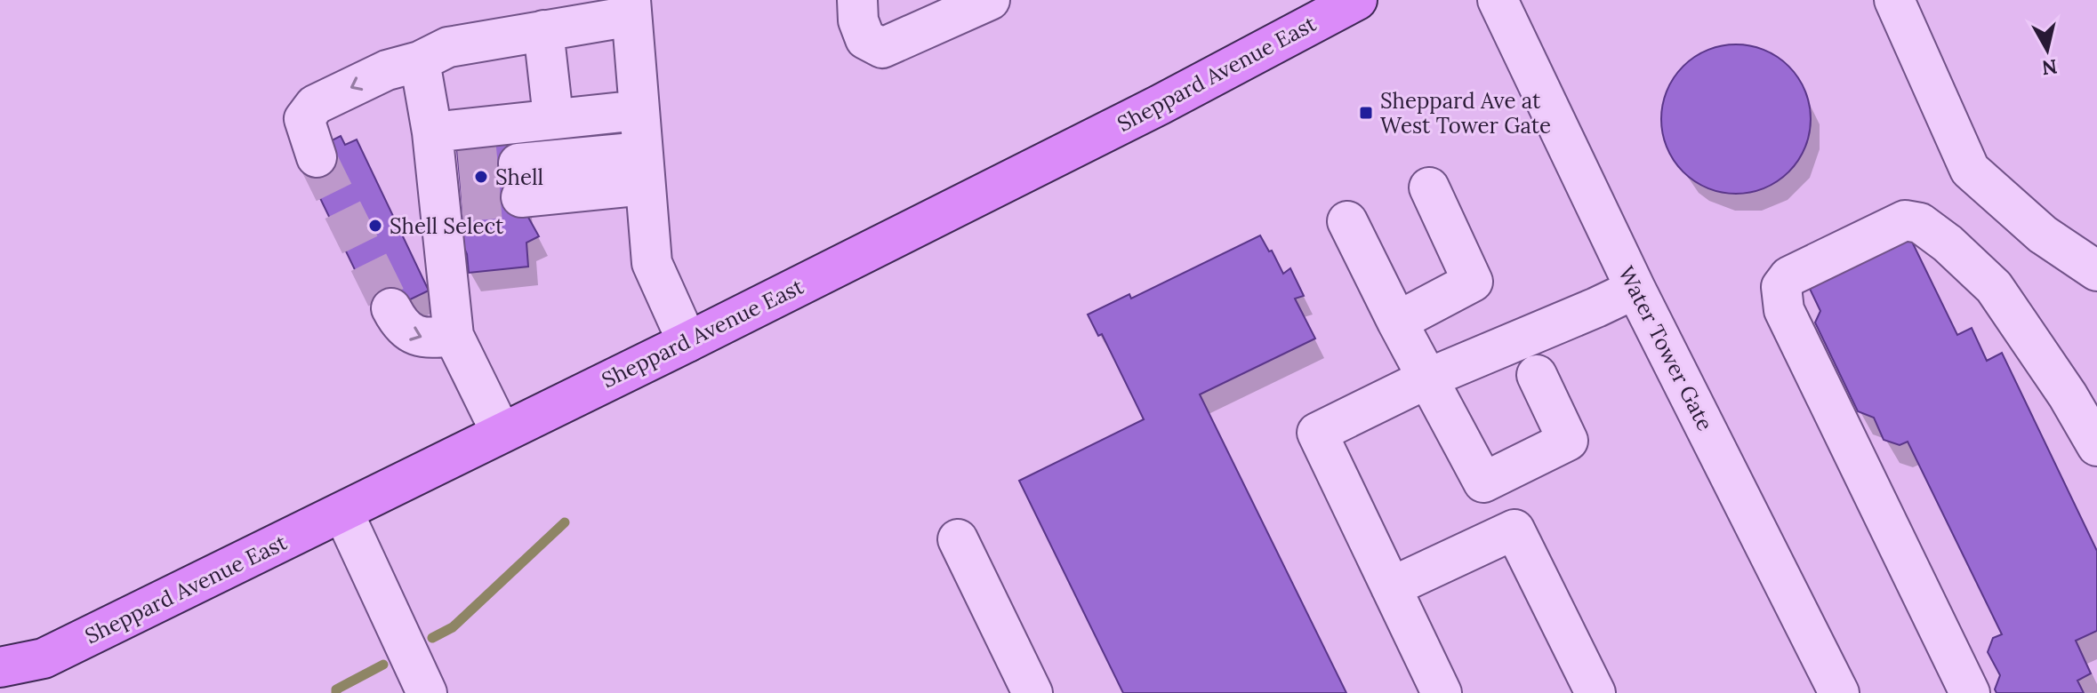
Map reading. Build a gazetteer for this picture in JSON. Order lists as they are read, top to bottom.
{
  "streets": {
    "main road": ["Sheppard Avenue East"],
    "street": ["Water Tower Gate"]
  },
  "places": {
    "transit": ["Sheppard Ave at West Tower Gate"],
    "other": ["Shell", "Shell Select"]
  },
  "north": "bottom"
}
